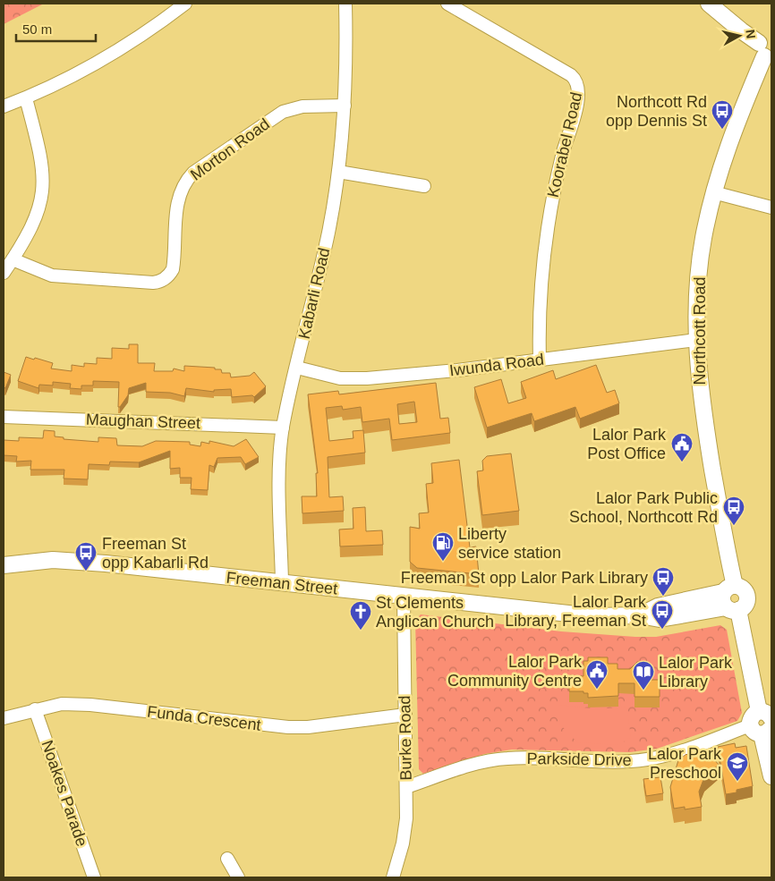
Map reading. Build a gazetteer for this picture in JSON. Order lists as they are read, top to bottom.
{
  "streets": {
    "street": [
      "Koorabel Road",
      "Morton Road",
      "Kabarli Road",
      "Northcott Road",
      "Iwunda Road",
      "Maughan Street",
      "Freeman Street",
      "Funda Crescent",
      "Burke Road",
      "Parkside Drive",
      "Noakes Parade"
    ]
  },
  "crossings": [
    ["Koorabel Road", "Iwunda Road"],
    ["Morton Road", "Kabarli Road"],
    ["Kabarli Road", "Iwunda Road"],
    ["Kabarli Road", "Maughan Street"],
    ["Kabarli Road", "Freeman Street"],
    ["Northcott Road", "Iwunda Road"],
    ["Northcott Road", "Freeman Street"],
    ["Freeman Street", "Burke Road"],
    ["Funda Crescent", "Burke Road"],
    ["Funda Crescent", "Noakes Parade"],
    ["Burke Road", "Parkside Drive"]
  ],
  "places": {
    "bus stop": [
      "Northcott Rd opp Dennis St",
      "Lalor Park Public School, Northcott Rd",
      "Freeman St opp Kabarli Rd",
      "Freeman St opp Lalor Park Library",
      "Lalor Park Library, Freeman St"
    ],
    "public building": ["Lalor Park Post Office", "Lalor Park Community Centre"],
    "fuel station": ["Liberty service station"],
    "church": ["St Clements Anglican Church"],
    "library": ["Lalor Park Library"],
    "school or university": ["Lalor Park Preschool"]
  },
  "scale_bar": "50 m",
  "north": "right"
}
